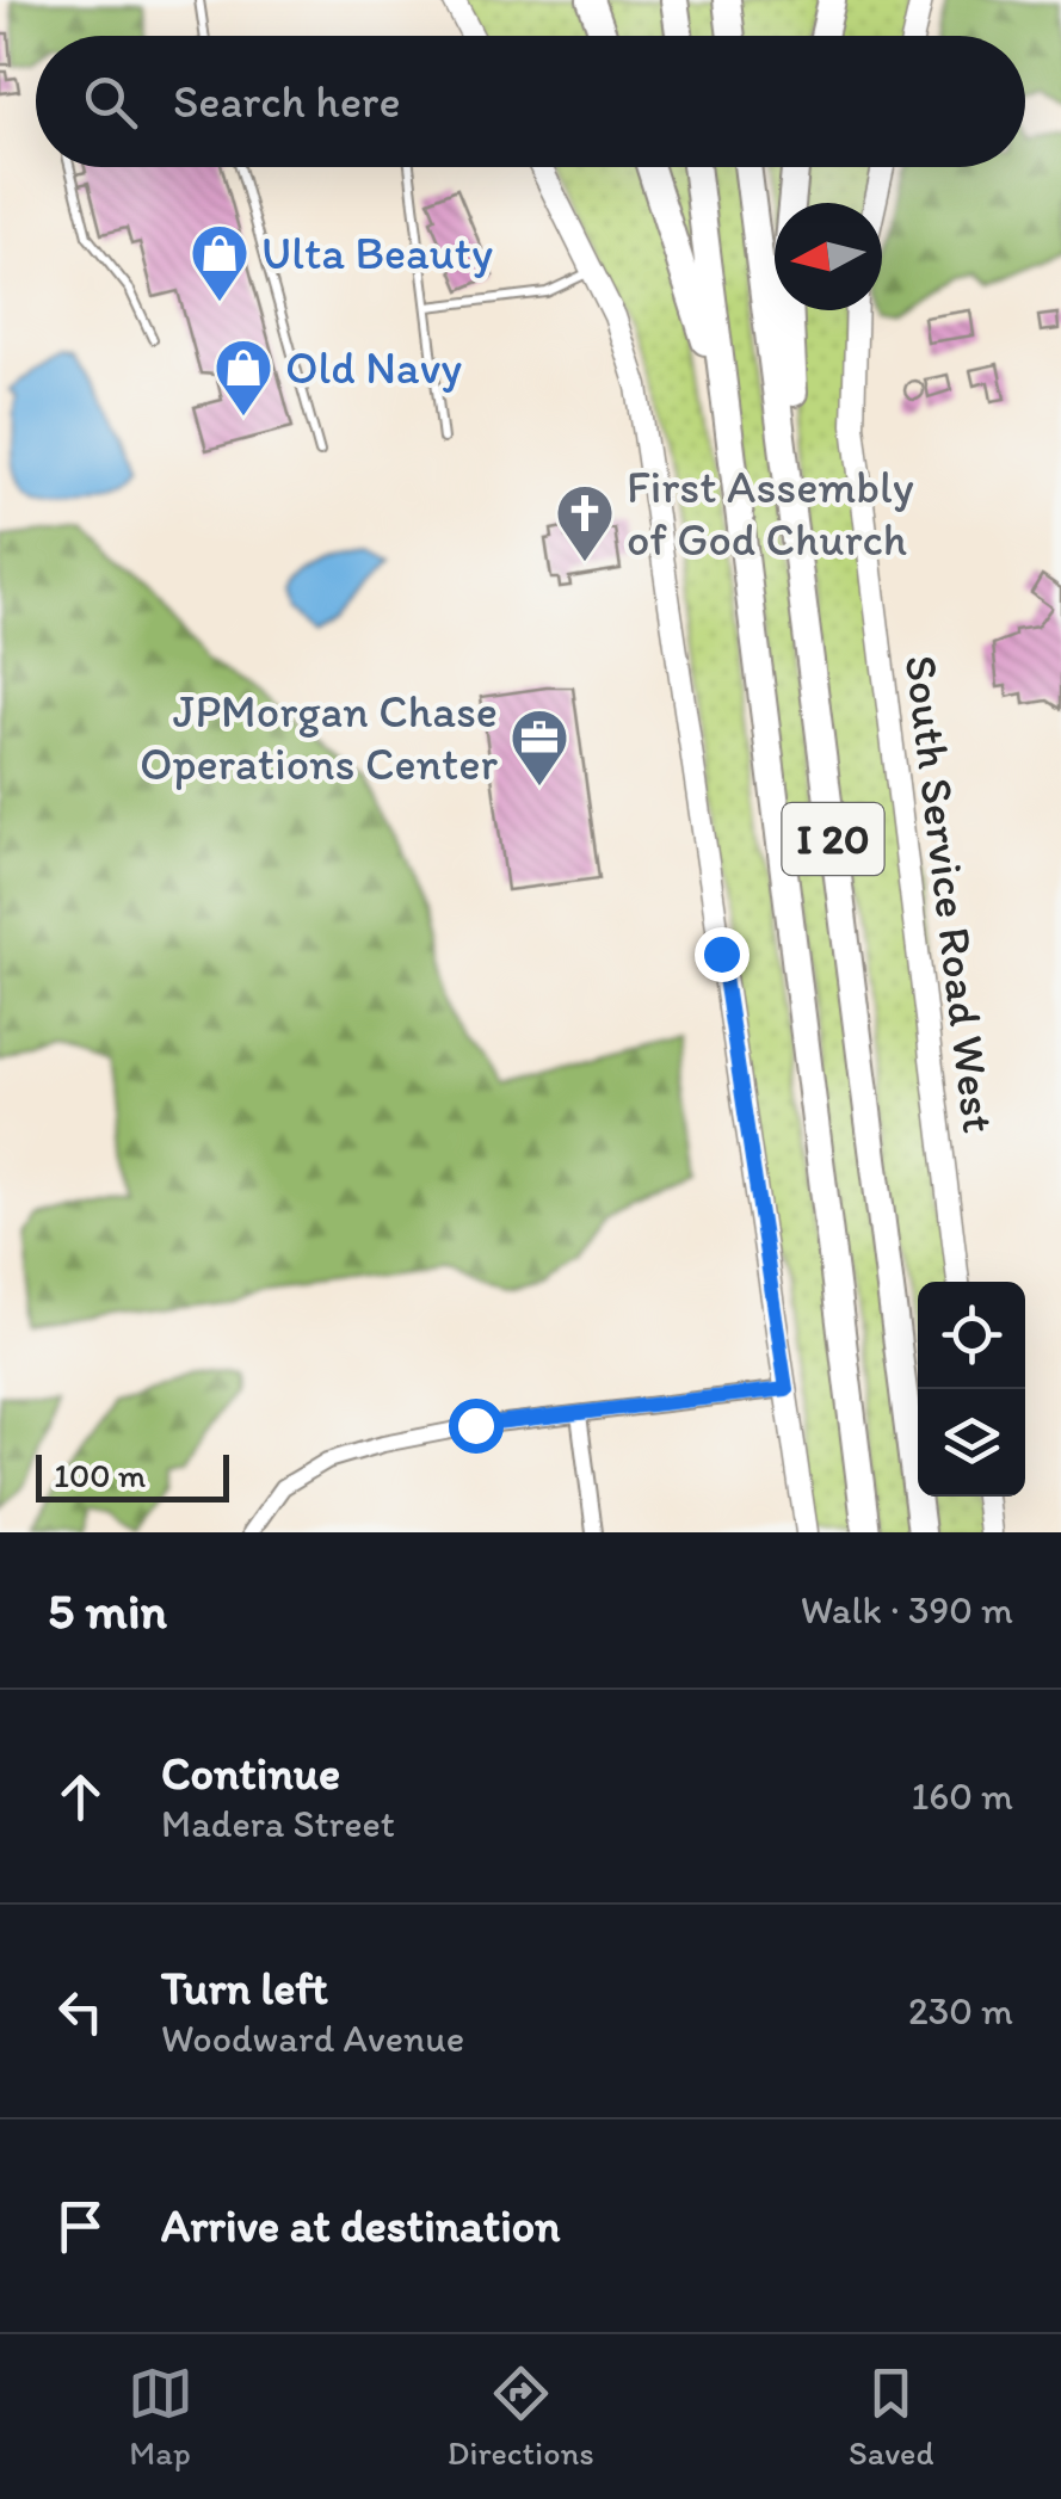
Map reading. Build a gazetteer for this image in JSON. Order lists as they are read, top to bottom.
{
  "streets": {
    "highway": ["I 20"],
    "main road": ["South Service Road West"]
  },
  "places": {
    "shop": ["Ulta Beauty", "Old Navy"],
    "church": ["First Assembly of God Church"],
    "office": ["JPMorgan Chase Operations Center"]
  },
  "scale_bar": "100 m",
  "north": "left",
  "page": {
    "search": "Search here",
    "scale": "100 m",
    "heading": ["5 min", "Walk · 390 m"],
    "list": [
      ["Continue", "Madera Street", "160 m"],
      ["Turn left", "Woodward Avenue", "230 m"],
      "Arrive at destination"
    ],
    "nav": ["Map", "Directions", "Saved"]
  }
}
